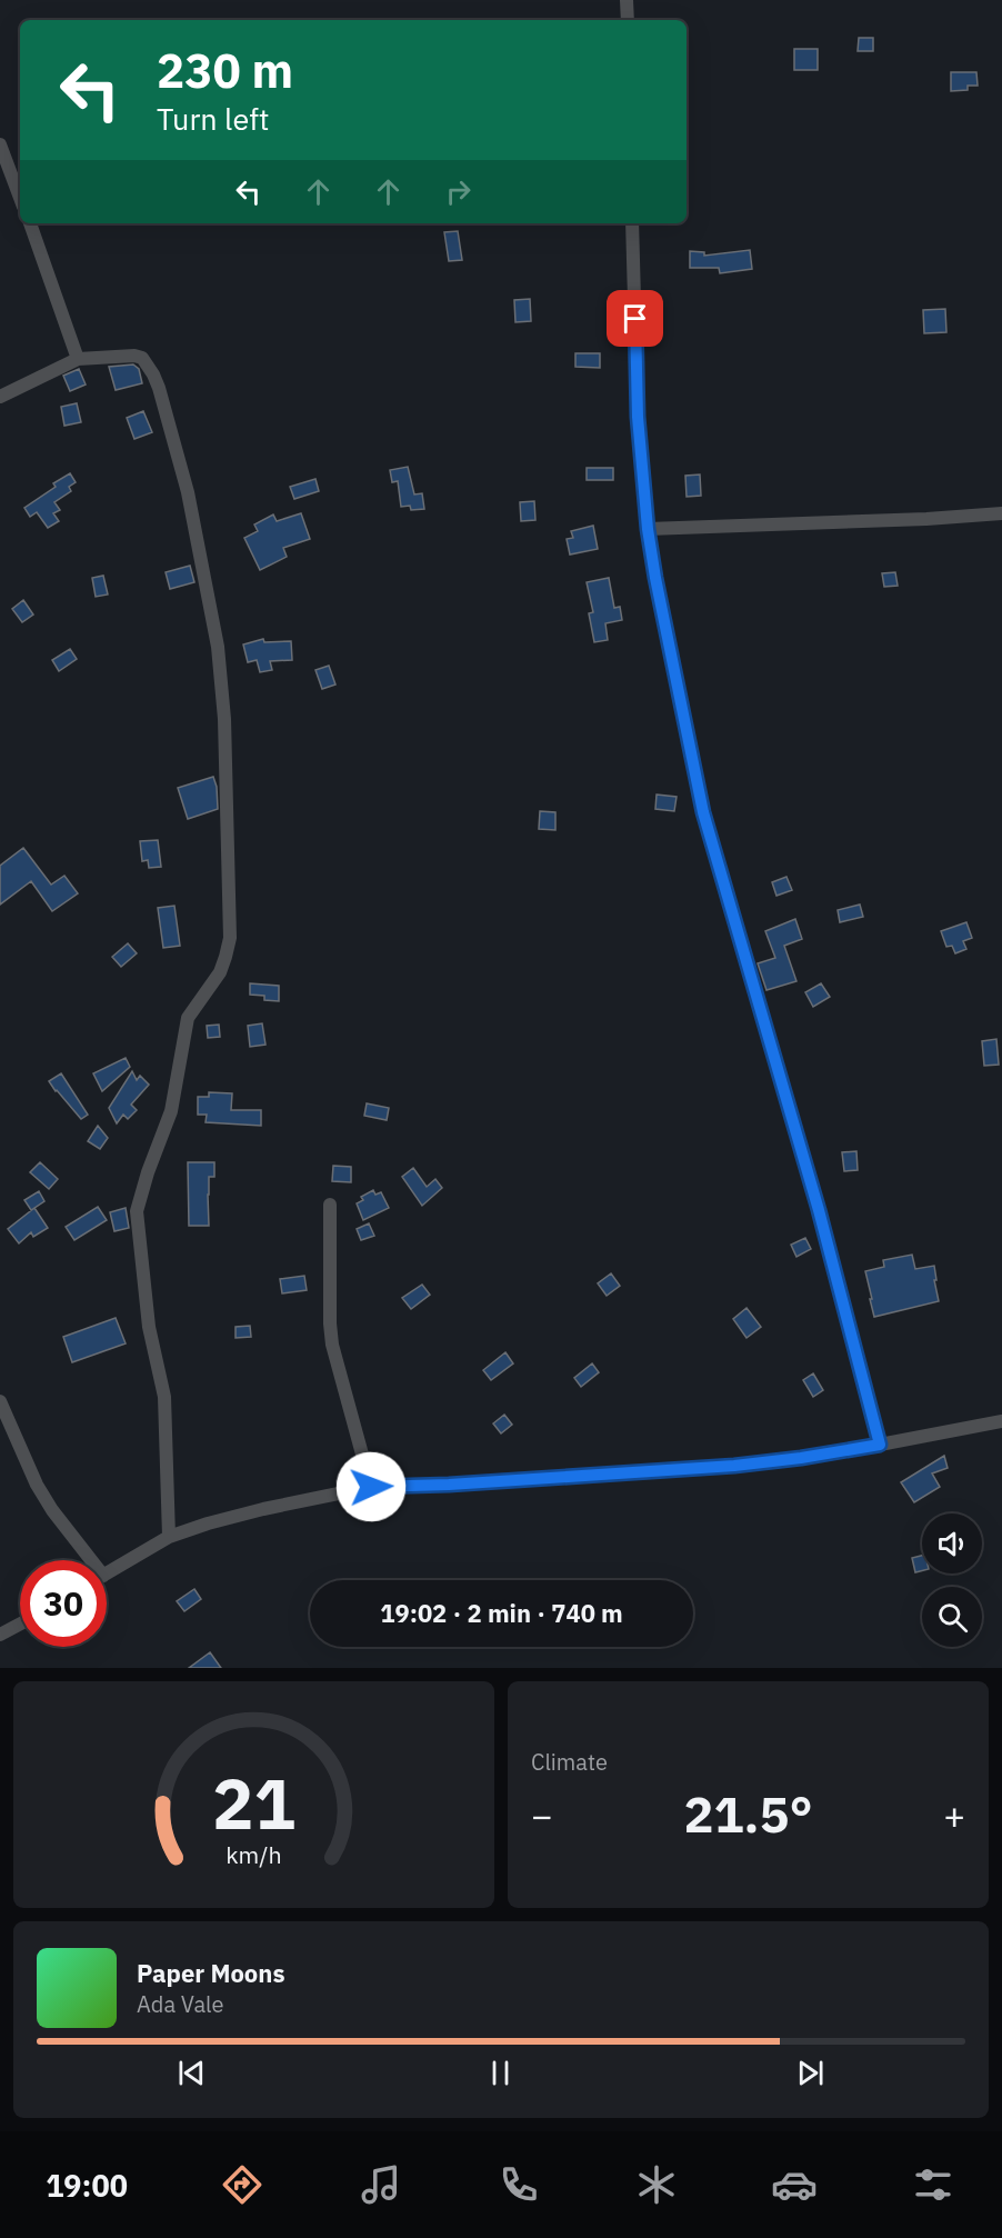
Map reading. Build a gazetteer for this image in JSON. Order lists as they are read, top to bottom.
{
  "page": {
    "turn": ["230 m", "Turn left"],
    "limit": "30",
    "trip": "19:02 · 2 min · 740 m",
    "tile": "Climate",
    "heat": ["−", "21.5°", "+"],
    "song": ["Paper Moons", "Ada Vale"],
    "tabs": "19:00",
    "gauge": ["21", "km/h"]
  }
}
